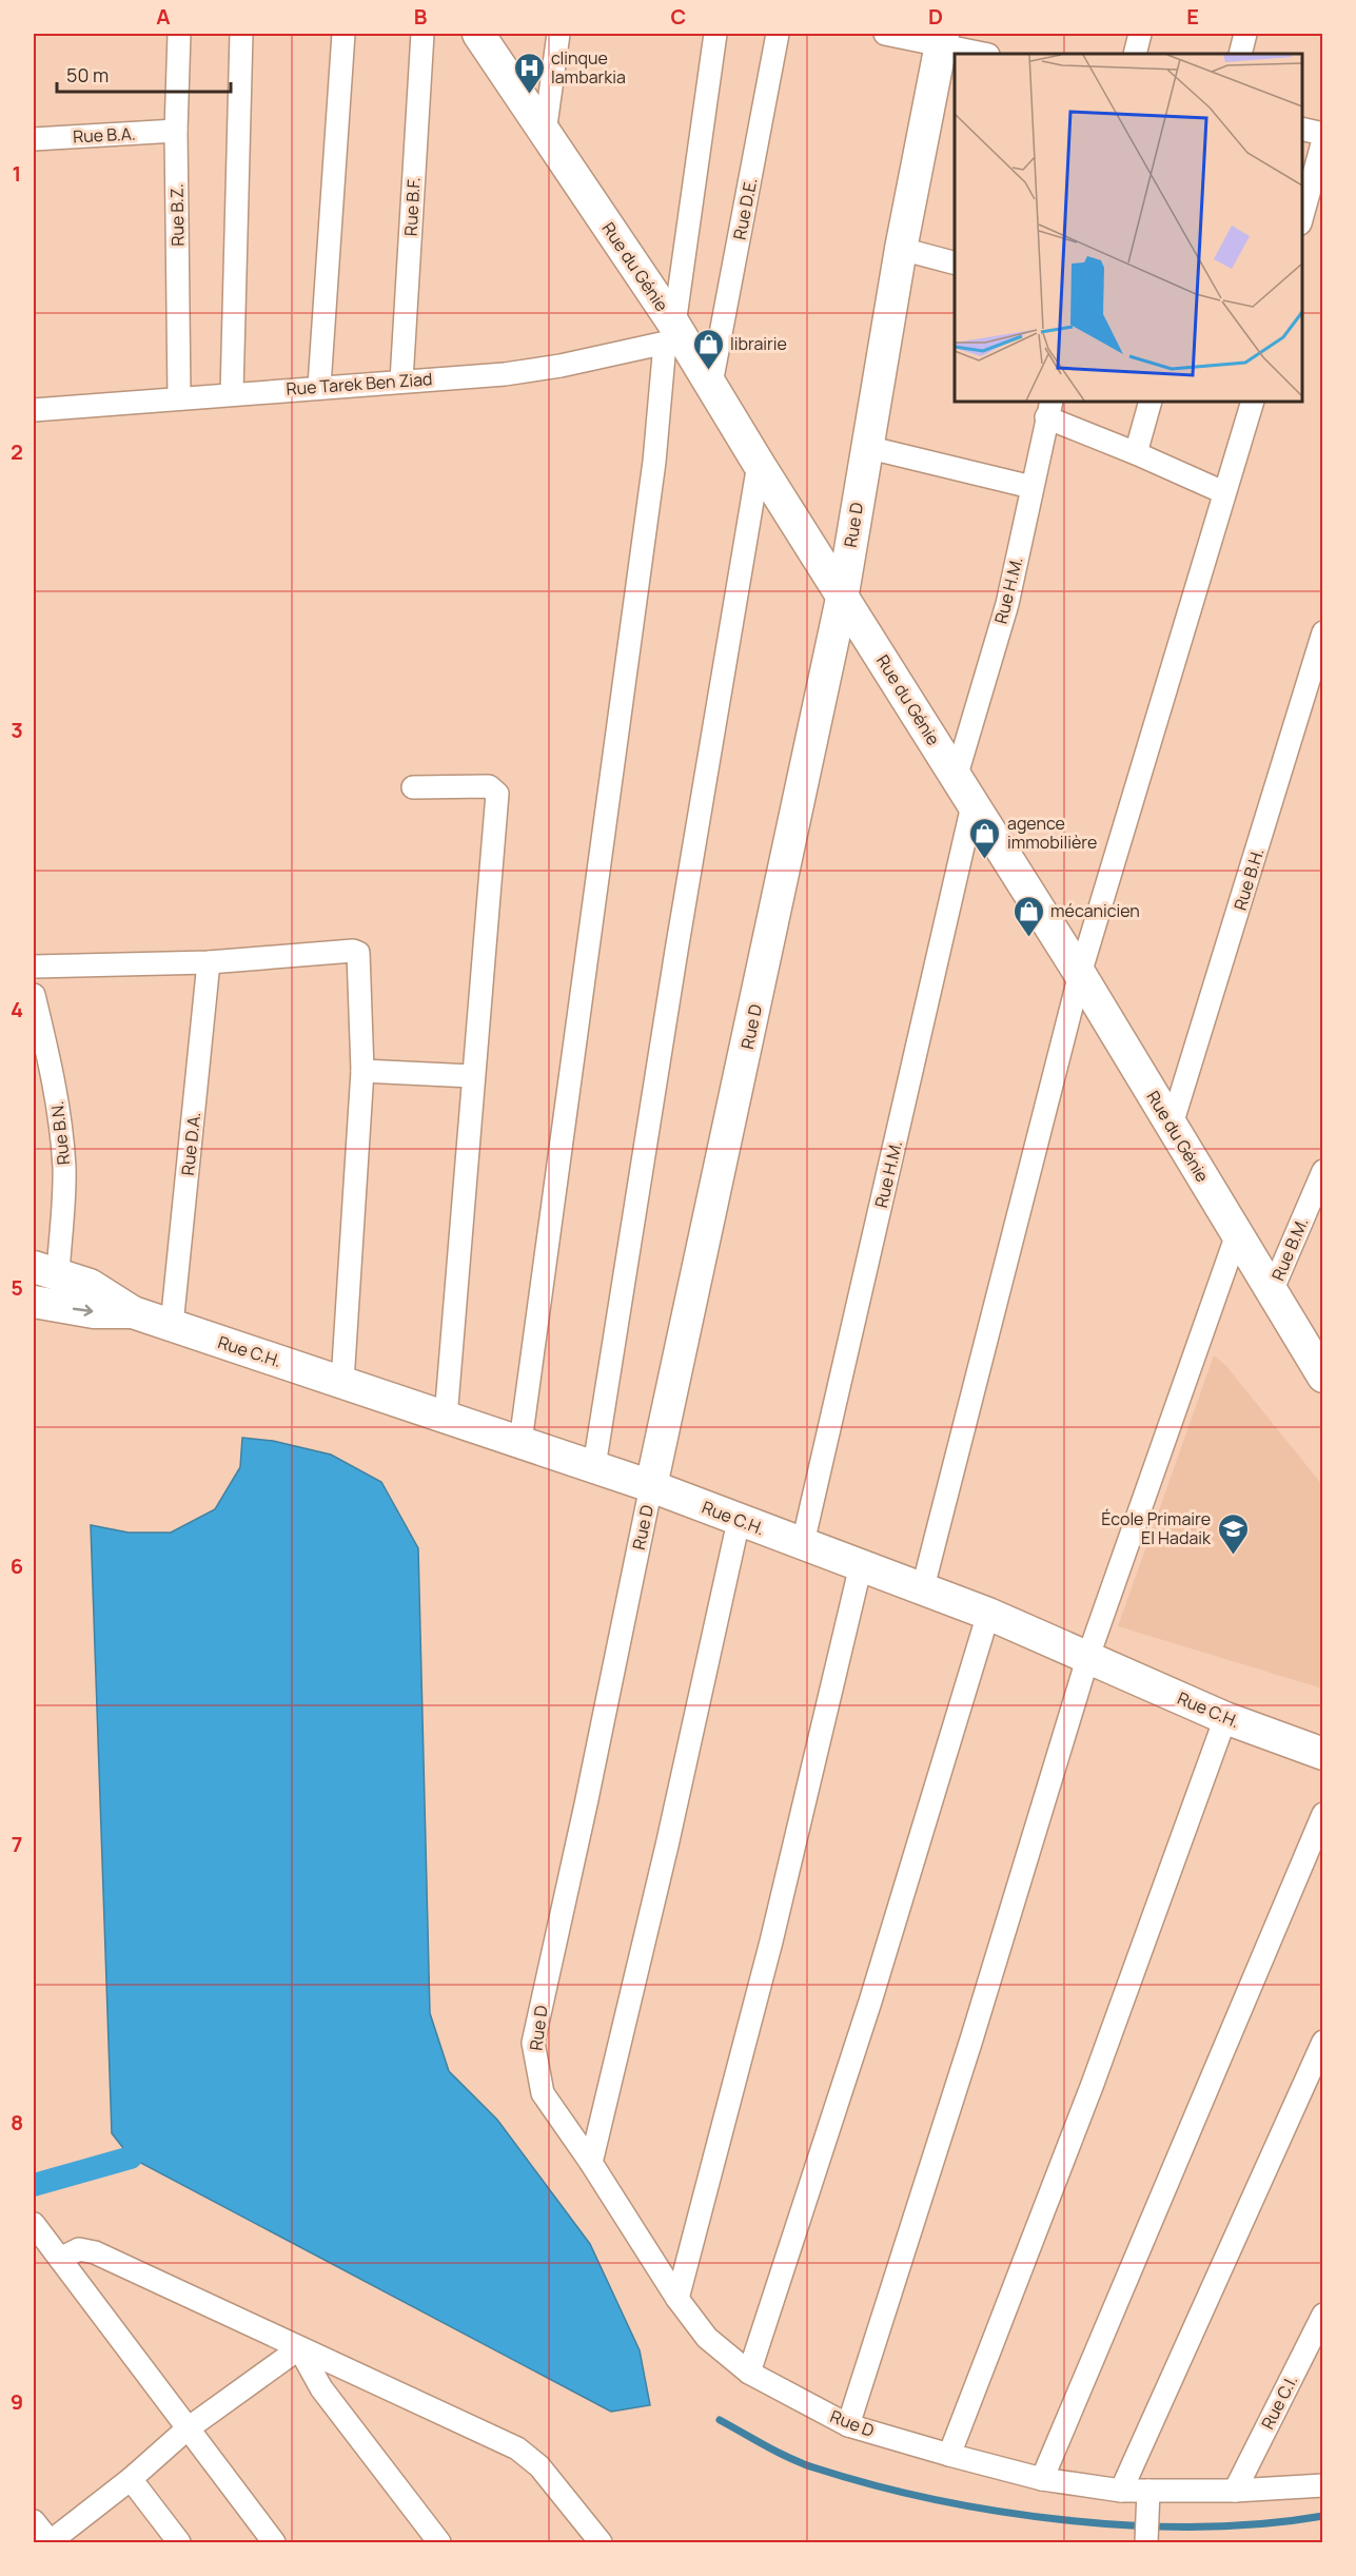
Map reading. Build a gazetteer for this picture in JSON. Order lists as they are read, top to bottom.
{
  "streets": {
    "street": [
      "Rue B.A.",
      "Rue B.F.",
      "Rue D.E.",
      "Rue B.Z.",
      "Rue du Génie",
      "Rue Tarek Ben Ziad",
      "Rue D",
      "Rue H.M.",
      "Rue B.H.",
      "Rue B.N.",
      "Rue D.A.",
      "Rue B.M.",
      "Rue C.H.",
      "Rue C.I."
    ]
  },
  "crossings": [
    ["Rue B.A.", "Rue B.Z."],
    ["Rue B.F.", "Rue Tarek Ben Ziad"],
    ["Rue D.E.", "Rue du Génie"],
    ["Rue B.Z.", "Rue Tarek Ben Ziad"],
    ["Rue du Génie", "Rue Tarek Ben Ziad"],
    ["Rue du Génie", "Rue D"],
    ["Rue du Génie", "Rue H.M."],
    ["Rue du Génie", "Rue B.H."],
    ["Rue du Génie", "Rue B.M."],
    ["Rue D", "Rue C.H."],
    ["Rue D", "Rue C.I."],
    ["Rue H.M.", "Rue C.H."],
    ["Rue B.N.", "Rue C.H."],
    ["Rue D.A.", "Rue C.H."]
  ],
  "places": {
    "hospital": ["clinque lambarkia"],
    "shop": ["librairie", "agence immobilière", "mécanicien"],
    "school or university": ["École Primaire El Hadaik"]
  },
  "scale_bar": "50 m",
  "grid": {
    "columns": [
      "A",
      "B",
      "C",
      "D",
      "E"
    ],
    "rows": [
      "1",
      "2",
      "3",
      "4",
      "5",
      "6",
      "7",
      "8",
      "9"
    ]
  }
}
